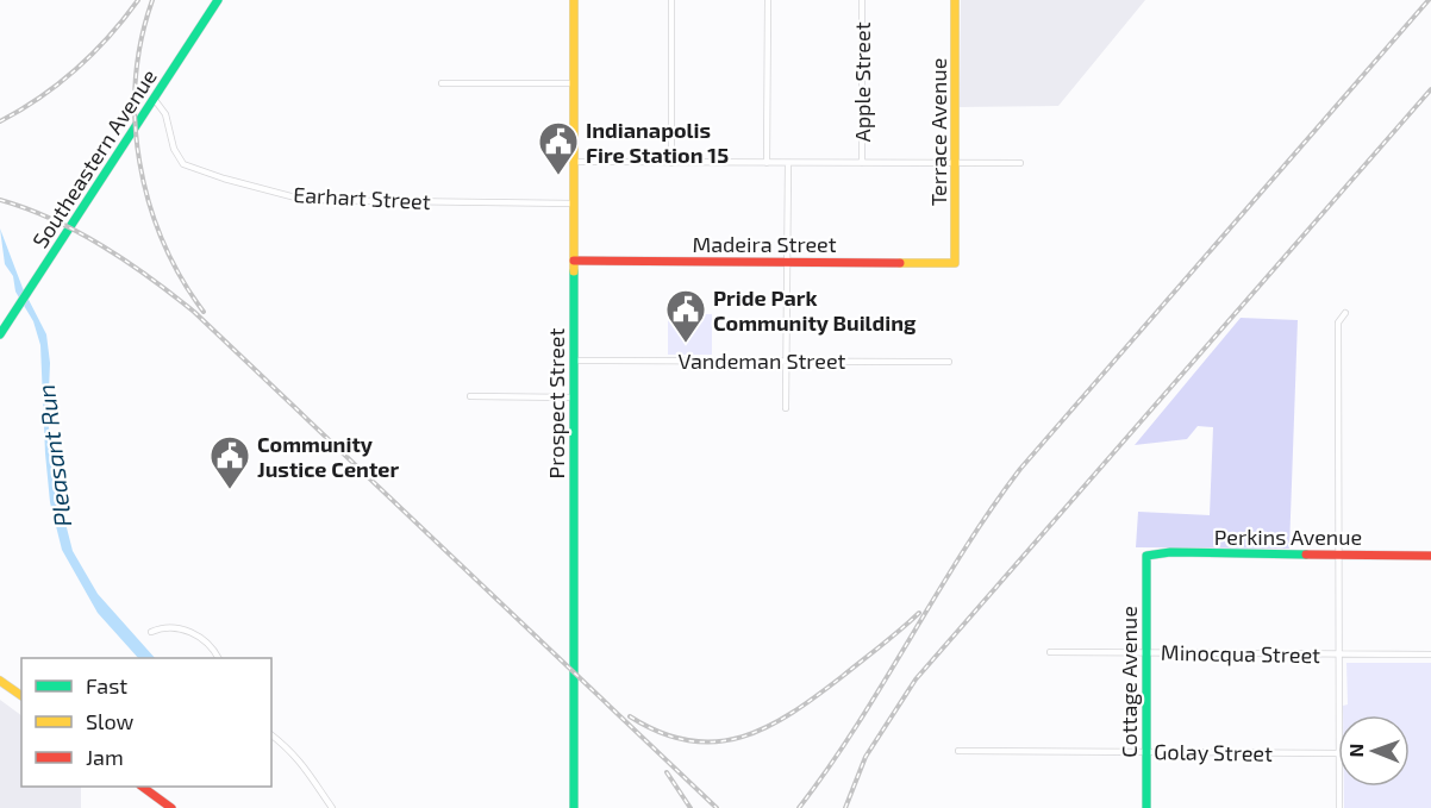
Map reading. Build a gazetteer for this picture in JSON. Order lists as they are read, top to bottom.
{
  "streets": {
    "street": [
      "Apple Street",
      "Terrace Avenue",
      "Southeastern Avenue",
      "Earhart Street",
      "Madeira Street",
      "Vandeman Street",
      "Prospect Street",
      "Perkins Avenue",
      "Minocqua Street",
      "Cottage Avenue",
      "Golay Street"
    ]
  },
  "crossings": [
    ["Terrace Avenue", "Madeira Street"],
    ["Southeastern Avenue", "Earhart Street"],
    ["Earhart Street", "Prospect Street"],
    ["Madeira Street", "Prospect Street"],
    ["Vandeman Street", "Prospect Street"],
    ["Perkins Avenue", "Cottage Avenue"],
    ["Minocqua Street", "Cottage Avenue"],
    ["Cottage Avenue", "Golay Street"]
  ],
  "water": ["Pleasant Run"],
  "places": {
    "public building": ["Indianapolis Fire Station 15", "Pride Park Community Building", "Community Justice Center"]
  },
  "legend": ["Fast", "Slow", "Jam"],
  "north": "left"
}
